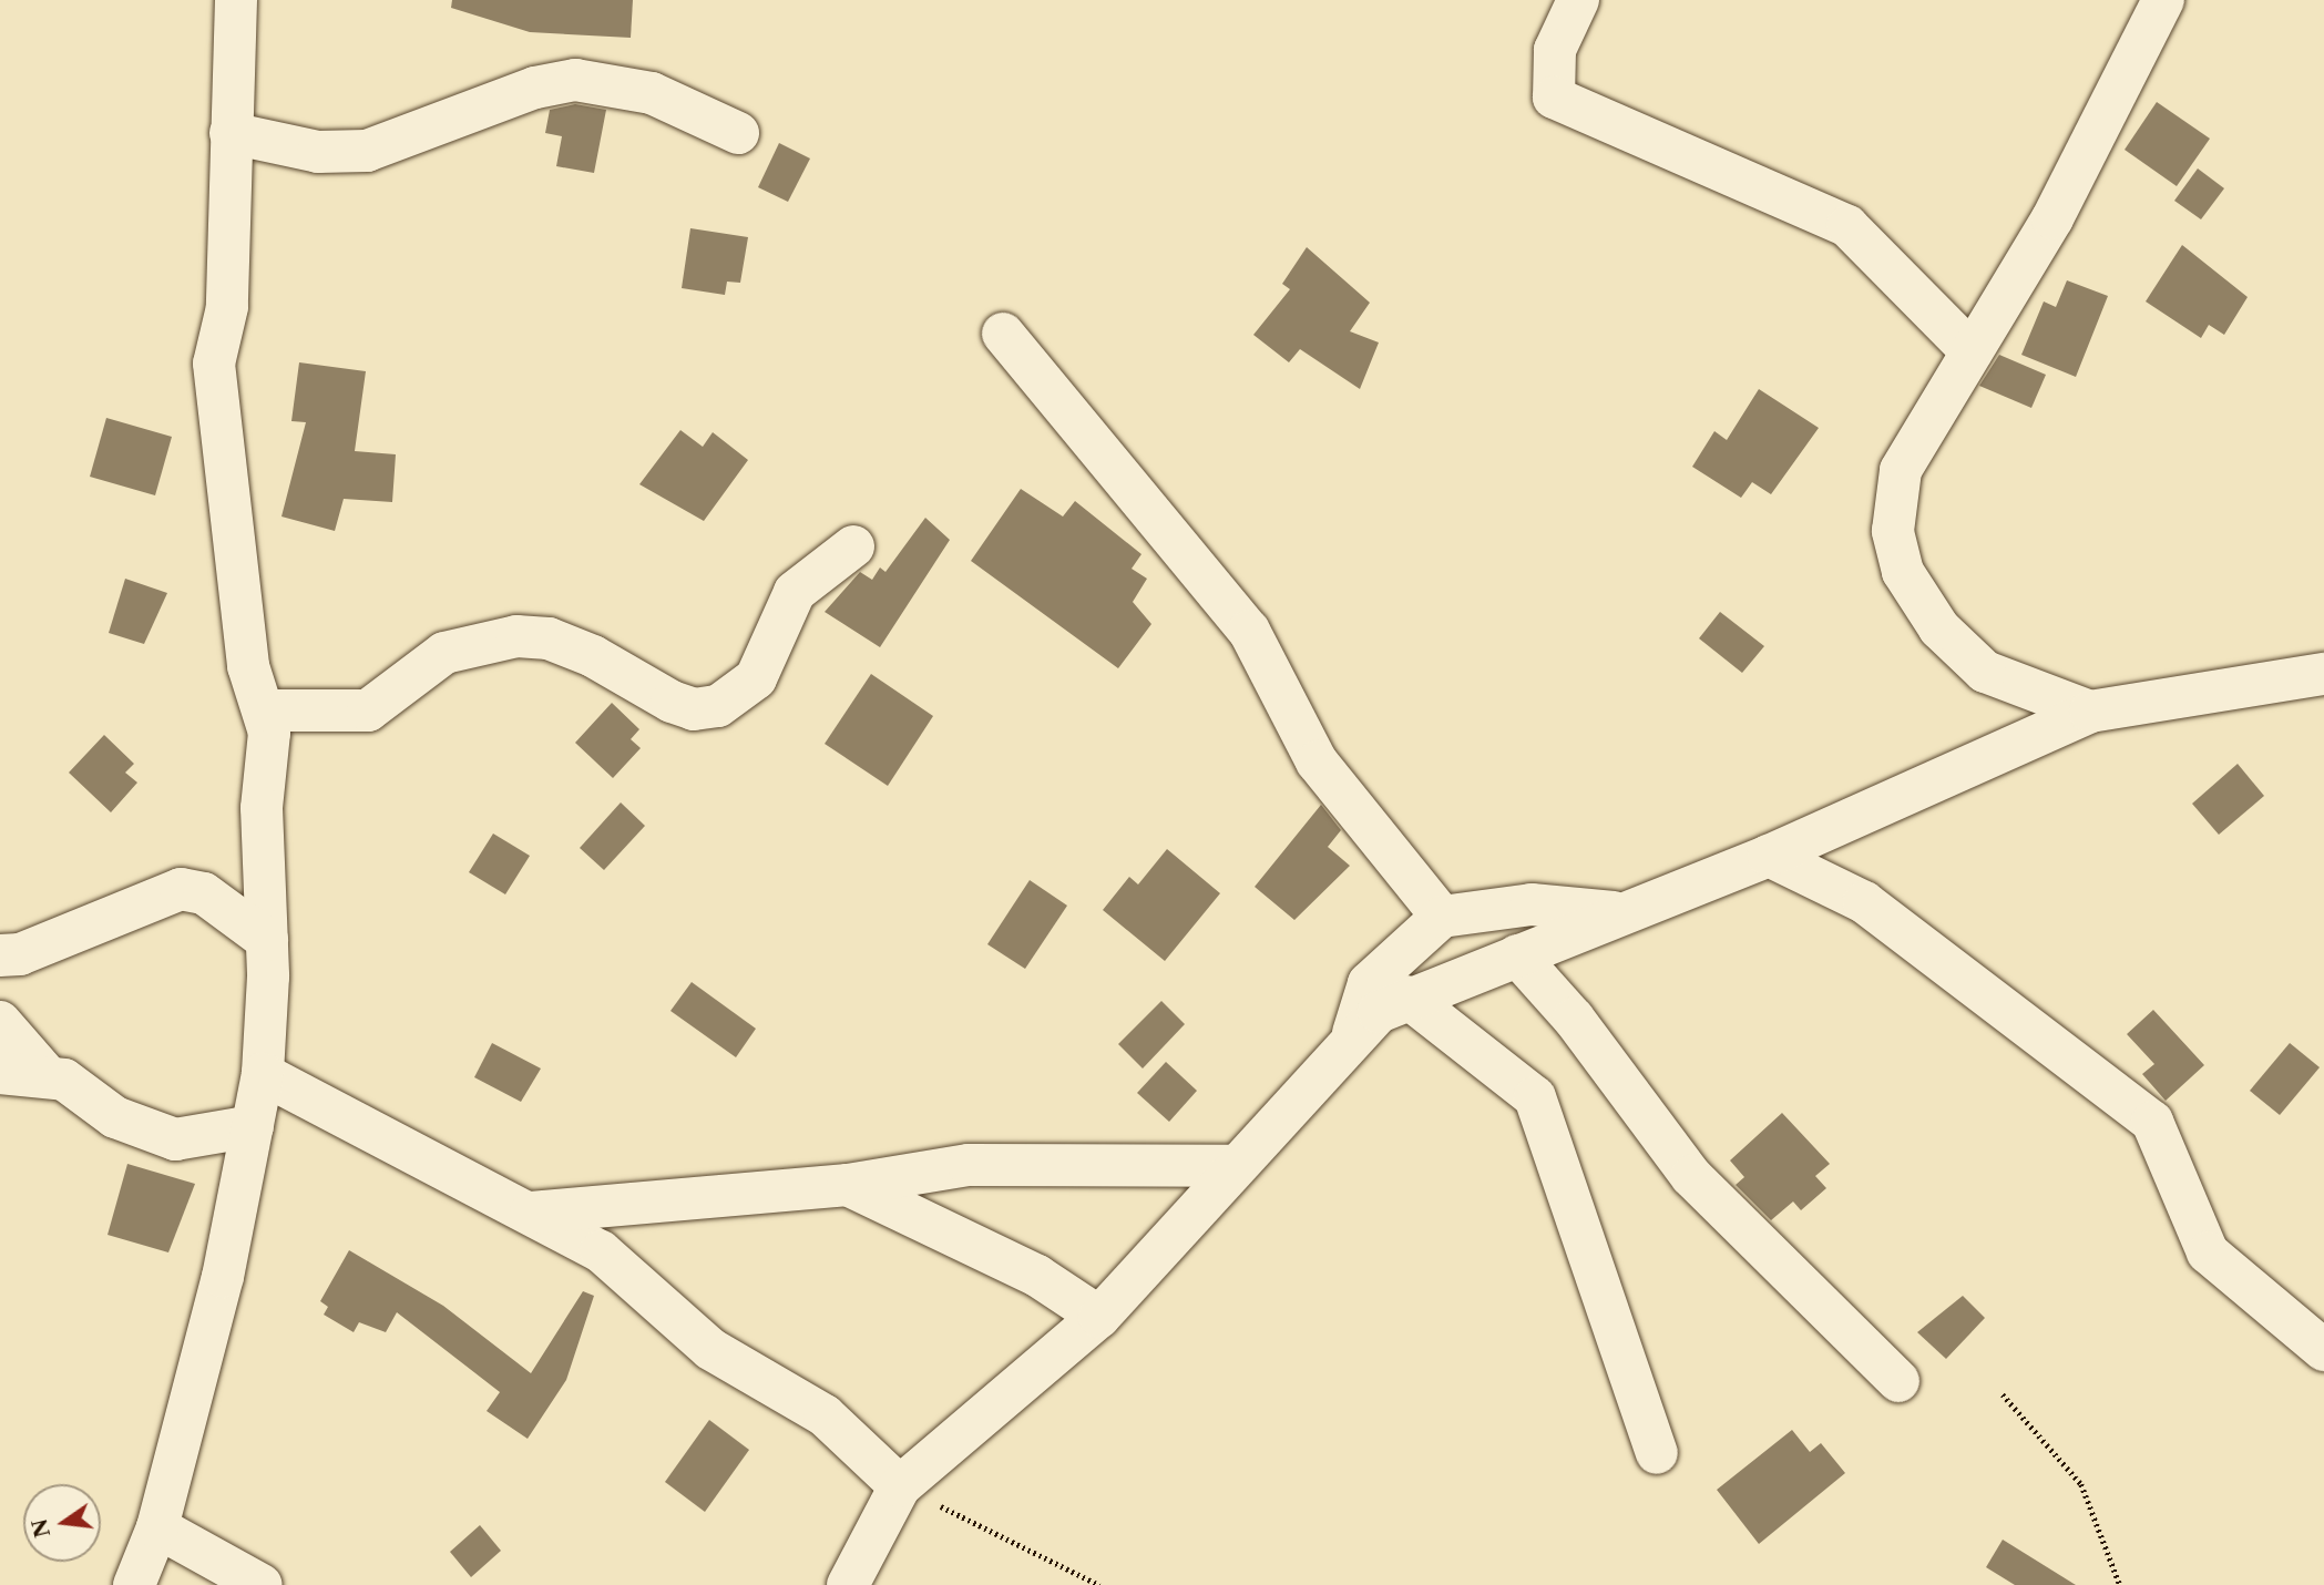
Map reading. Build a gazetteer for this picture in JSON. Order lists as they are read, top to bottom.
{
  "north": "left"
}
